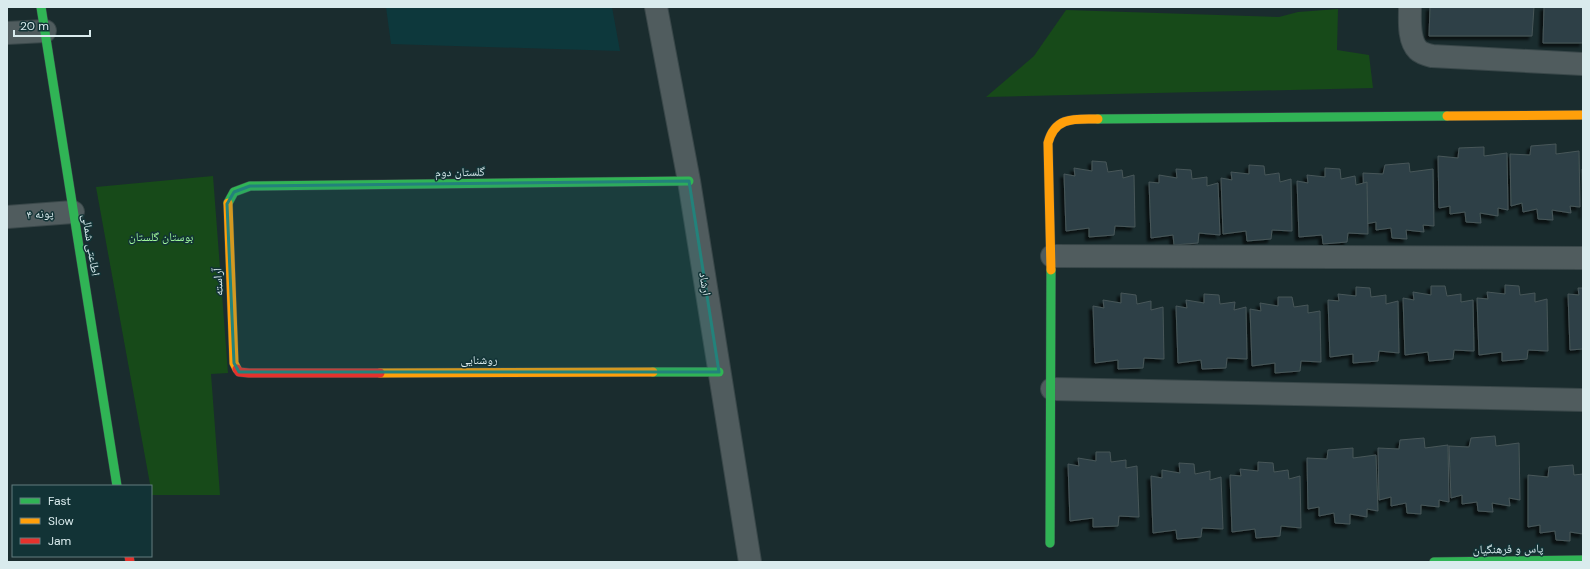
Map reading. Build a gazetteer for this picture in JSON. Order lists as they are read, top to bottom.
{
  "streets": {
    "street": [
      "گلستان دوم",
      "پونه ۴",
      "اطاعتی شمالی",
      "آراسته",
      "ارشاد",
      "روشنایی",
      "پاس و فرهنگیان"
    ]
  },
  "crossings": [
    ["گلستان دوم", "آراسته"],
    ["گلستان دوم", "ارشاد"],
    ["پونه ۴", "اطاعتی شمالی"],
    ["آراسته", "روشنایی"],
    ["ارشاد", "روشنایی"]
  ],
  "parks": ["بوستان گلستان"],
  "legend": ["Fast", "Slow", "Jam"],
  "scale_bar": "20 m"
}
